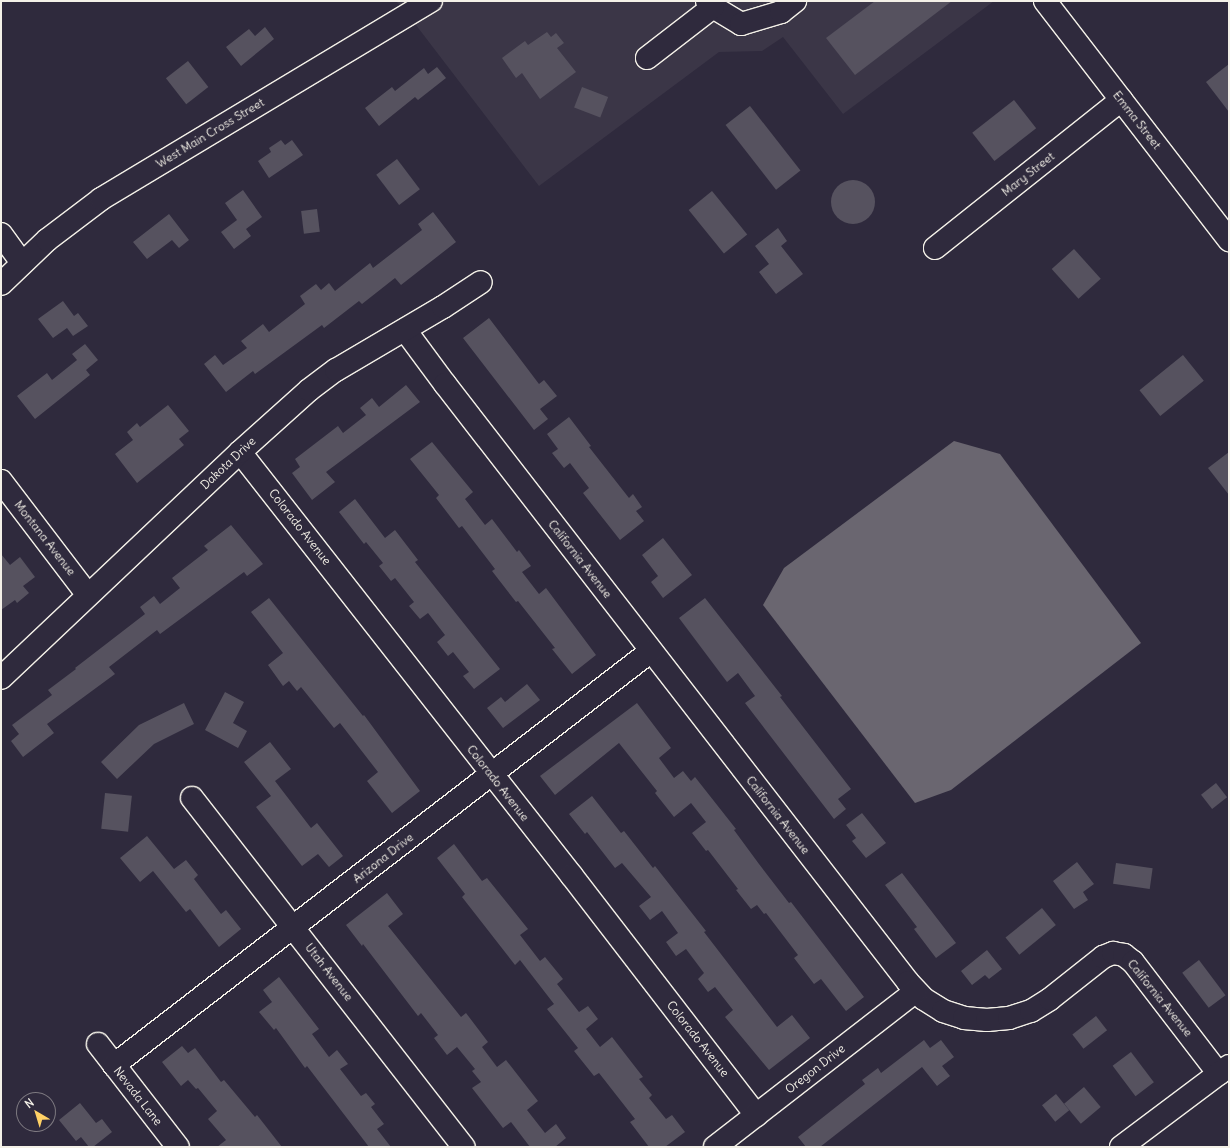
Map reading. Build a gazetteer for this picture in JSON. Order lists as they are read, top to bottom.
{
  "streets": {
    "street": [
      "Emma Street",
      "West Main Cross Street",
      "Mary Street",
      "Dakota Drive",
      "Colorado Avenue",
      "Montana Avenue",
      "California Avenue",
      "Arizona Drive",
      "Utah Avenue",
      "Oregon Drive",
      "Nevada Lane"
    ]
  },
  "crossings": [
    ["Emma Street", "Mary Street"],
    ["Dakota Drive", "Colorado Avenue"],
    ["Dakota Drive", "Montana Avenue"],
    ["Dakota Drive", "California Avenue"],
    ["Colorado Avenue", "Arizona Drive"],
    ["Colorado Avenue", "Oregon Drive"],
    ["California Avenue", "Arizona Drive"],
    ["California Avenue", "Oregon Drive"],
    ["Arizona Drive", "Utah Avenue"],
    ["Arizona Drive", "Nevada Lane"]
  ],
  "north": "top left"
}
